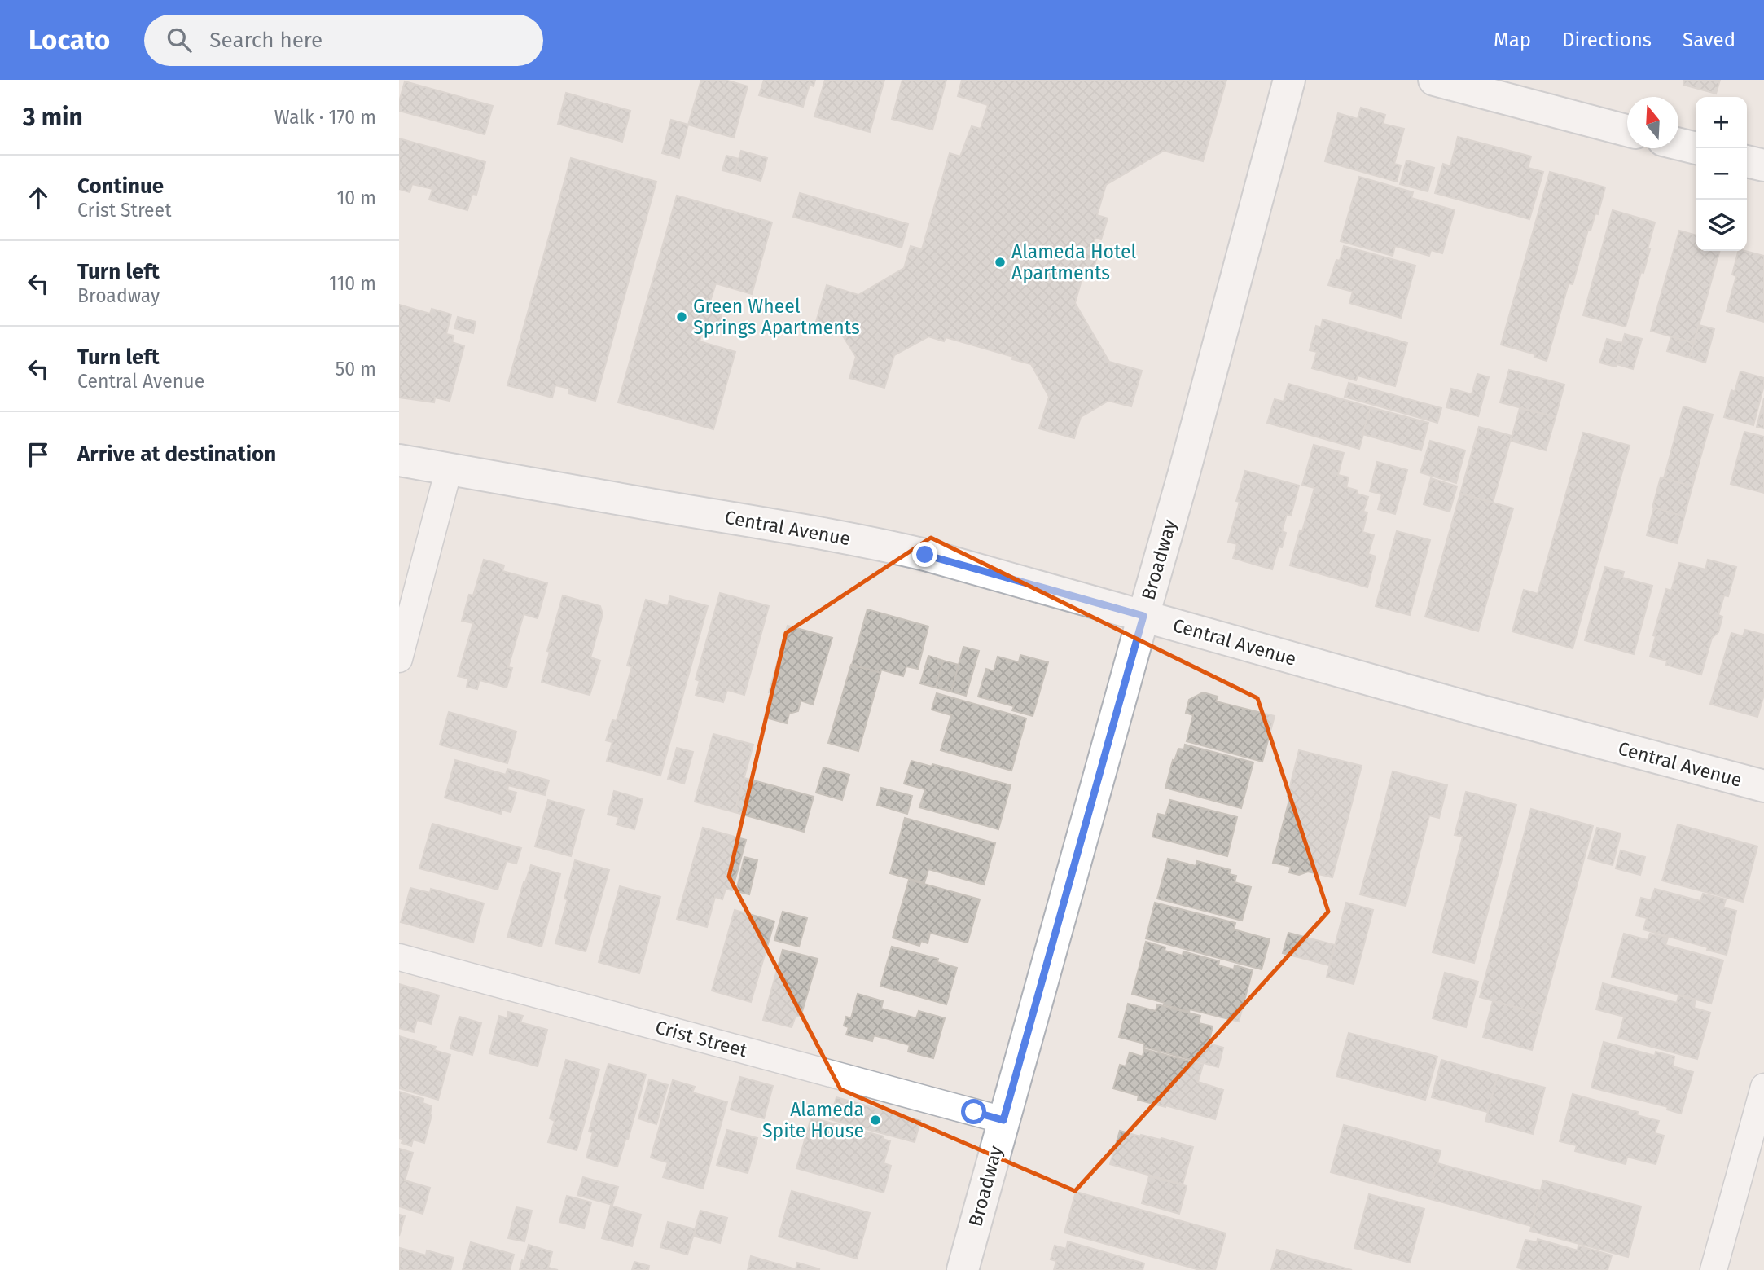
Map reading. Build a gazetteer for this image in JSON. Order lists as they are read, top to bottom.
{
  "streets": {
    "street": ["Central Avenue", "Broadway", "Crist Street"]
  },
  "crossings": [
    ["Central Avenue", "Broadway"],
    ["Broadway", "Crist Street"]
  ],
  "places": ["Alameda Hotel Apartments", "Green Wheel Springs Apartments", "Alameda Spite House"],
  "north": "top",
  "page": {
    "header": "Locato",
    "search": "Search here",
    "nav": ["Map", "Directions", "Saved"],
    "heading": ["3 min", "Walk · 170 m"],
    "map_buttons": ["+", "−"],
    "list": [
      ["Continue", "Crist Street", "10 m"],
      ["Turn left", "Broadway", "110 m"],
      ["Turn left", "Central Avenue", "50 m"],
      "Arrive at destination"
    ]
  }
}
